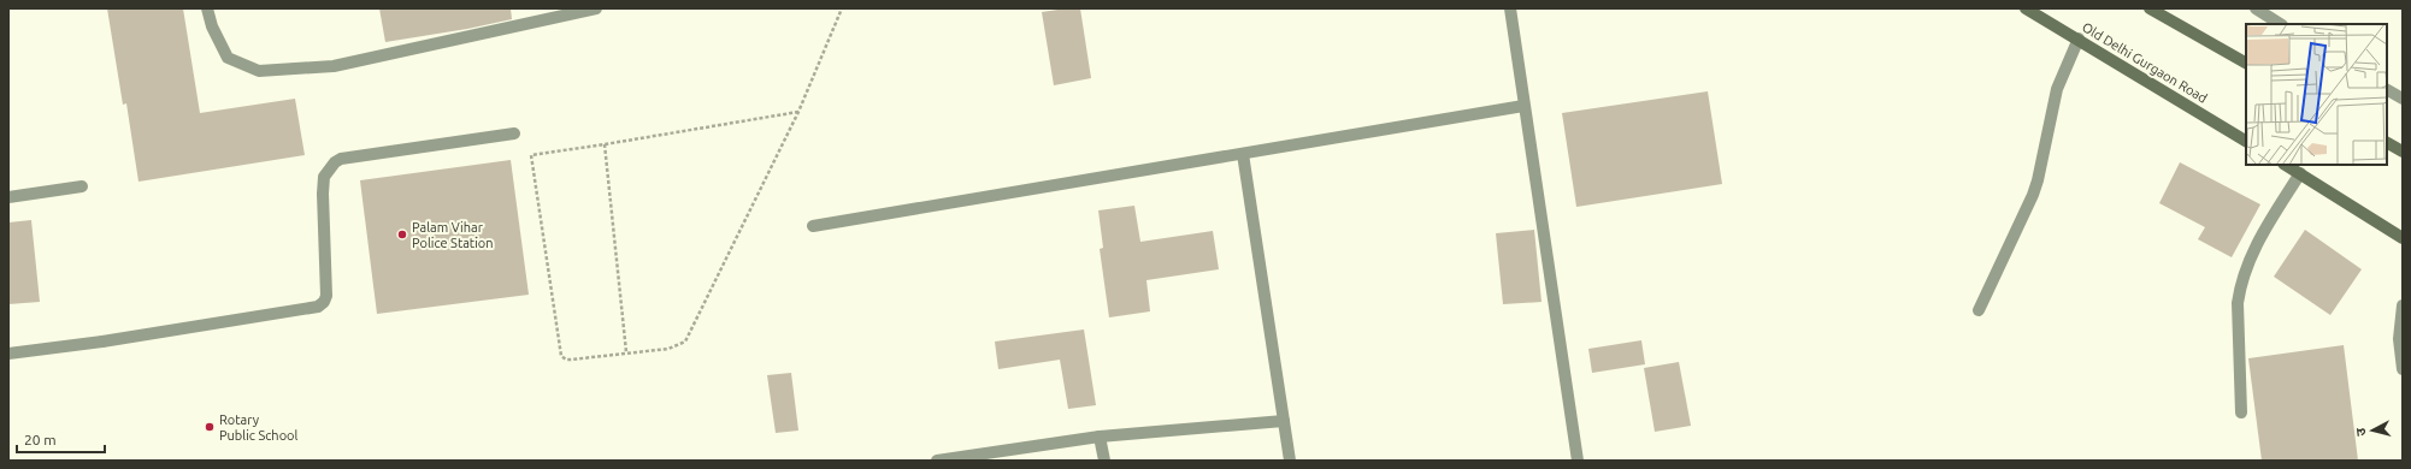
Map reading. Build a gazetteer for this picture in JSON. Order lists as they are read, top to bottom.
{
  "streets": {
    "main road": ["Old Delhi Gurgaon Road"]
  },
  "places": ["Palam Vihar Police Station", "Rotary Public School"],
  "scale_bar": "20 m",
  "north": "left"
}
